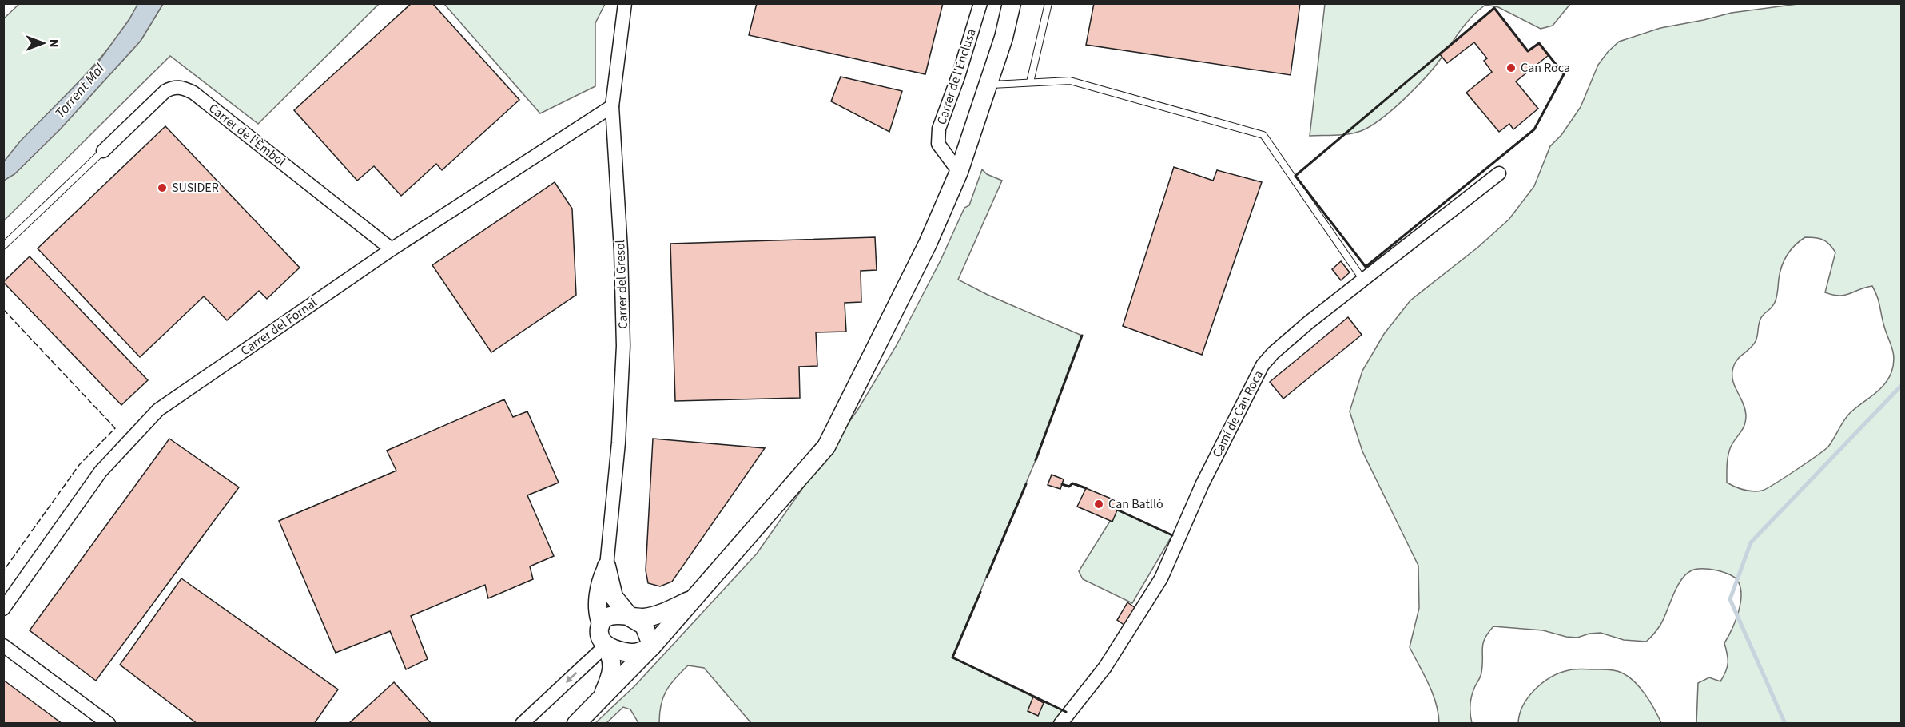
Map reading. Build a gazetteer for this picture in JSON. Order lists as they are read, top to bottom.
{
  "streets": {
    "street": [
      "Carrer de l'Enclusa",
      "Carrer de l'Èmbol",
      "Carrer del Gresol",
      "Carrer del Fornal",
      "Camí de Can Roca"
    ]
  },
  "crossings": [
    ["Carrer de l'Èmbol", "Carrer del Fornal"],
    ["Carrer del Gresol", "Carrer del Fornal"]
  ],
  "water": ["Torrent Mal"],
  "places": ["Can Roca", "SUSIDER", "Can Batlló"],
  "north": "right"
}
